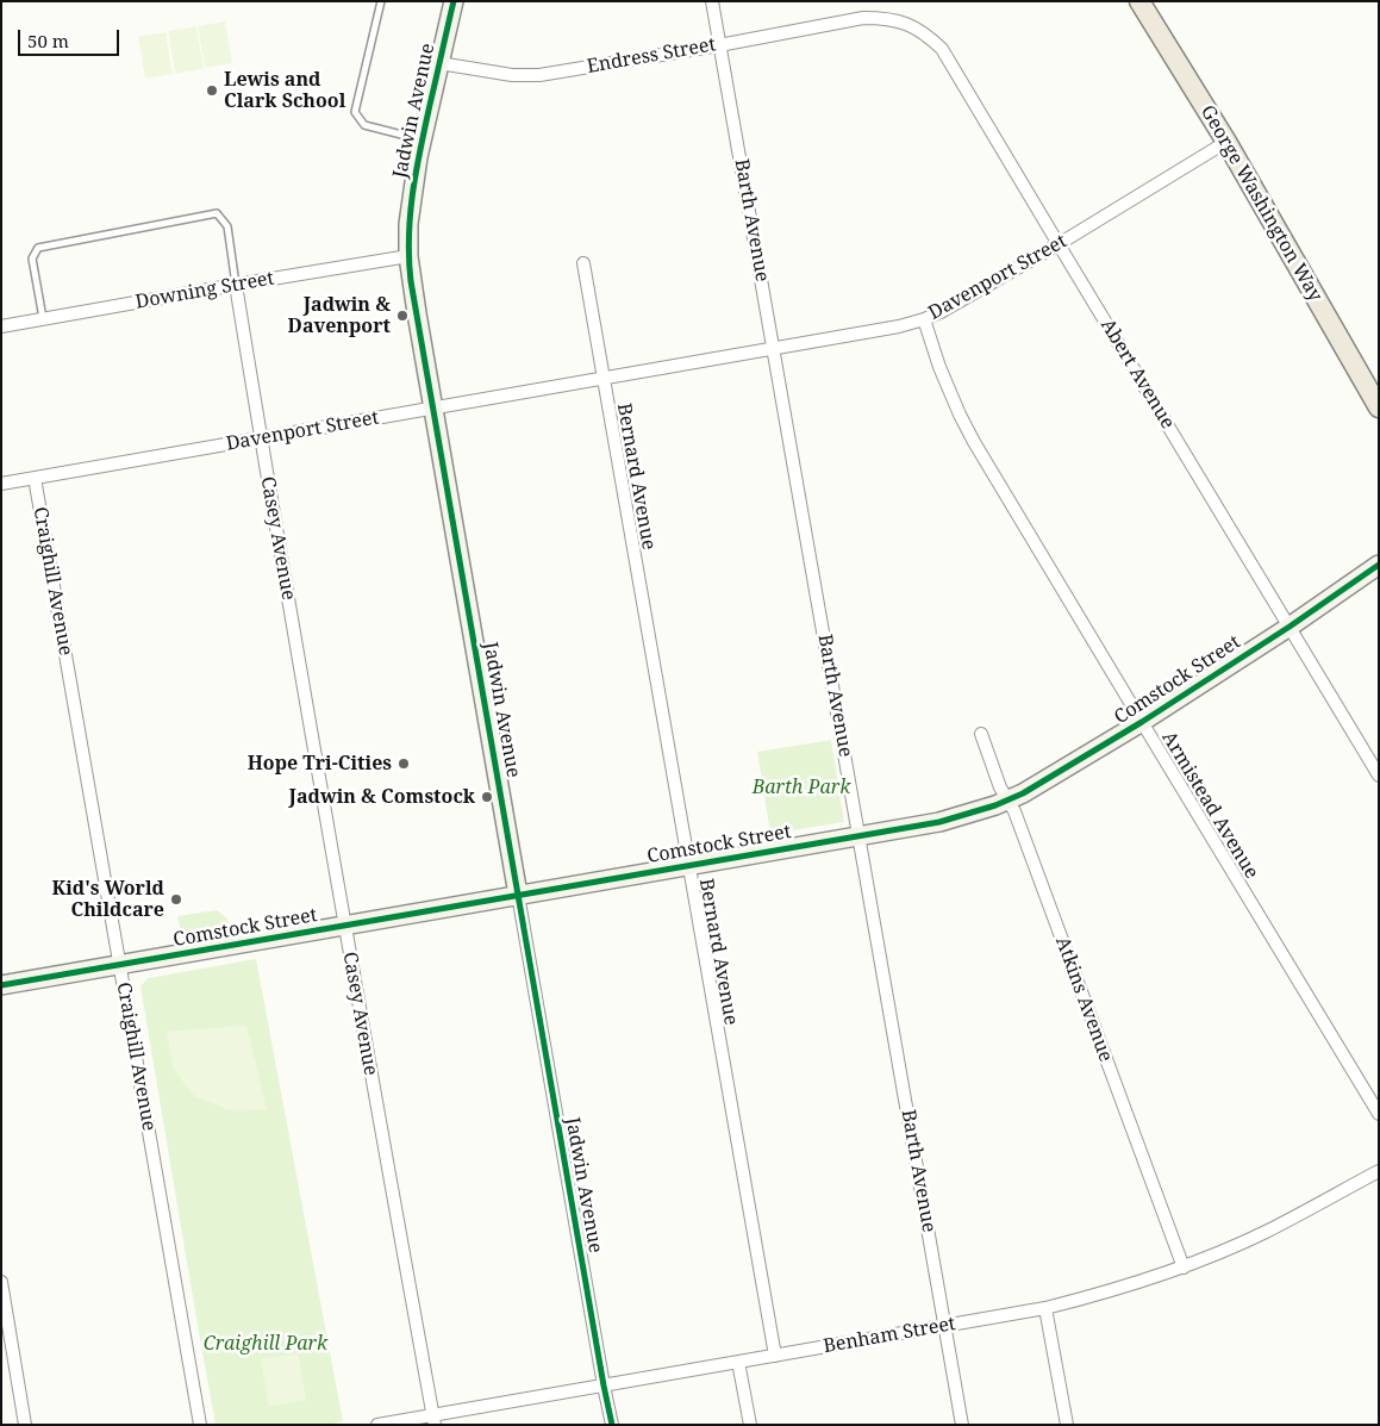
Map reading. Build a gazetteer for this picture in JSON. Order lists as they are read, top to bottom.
{
  "streets": {
    "main road": ["George Washington Way"],
    "street": [
      "Endress Street",
      "Jadwin Avenue",
      "Barth Avenue",
      "Davenport Street",
      "Downing Street",
      "Abert Avenue",
      "Bernard Avenue",
      "Casey Avenue",
      "Craighill Avenue",
      "Comstock Street",
      "Armistead Avenue",
      "Atkins Avenue",
      "Benham Street"
    ]
  },
  "crossings": [
    ["Endress Street", "Jadwin Avenue"],
    ["Endress Street", "Barth Avenue"],
    ["Endress Street", "Abert Avenue"],
    ["Jadwin Avenue", "Davenport Street"],
    ["Jadwin Avenue", "Downing Street"],
    ["Jadwin Avenue", "Comstock Street"],
    ["Jadwin Avenue", "Benham Street"],
    ["George Washington Way", "Davenport Street"],
    ["Barth Avenue", "Davenport Street"],
    ["Barth Avenue", "Comstock Street"],
    ["Barth Avenue", "Benham Street"],
    ["Davenport Street", "Abert Avenue"],
    ["Davenport Street", "Bernard Avenue"],
    ["Davenport Street", "Casey Avenue"],
    ["Davenport Street", "Craighill Avenue"],
    ["Davenport Street", "Armistead Avenue"],
    ["Downing Street", "Casey Avenue"],
    ["Abert Avenue", "Comstock Street"],
    ["Bernard Avenue", "Comstock Street"],
    ["Bernard Avenue", "Benham Street"],
    ["Casey Avenue", "Comstock Street"],
    ["Casey Avenue", "Benham Street"],
    ["Craighill Avenue", "Comstock Street"],
    ["Comstock Street", "Armistead Avenue"],
    ["Comstock Street", "Atkins Avenue"],
    ["Atkins Avenue", "Benham Street"]
  ],
  "parks": ["Barth Park", "Craighill Park"],
  "places": [
    "Lewis and Clark School",
    "Jadwin & Davenport",
    "Hope Tri-Cities",
    "Jadwin & Comstock",
    "Kid's World Childcare"
  ],
  "scale_bar": "50 m"
}
